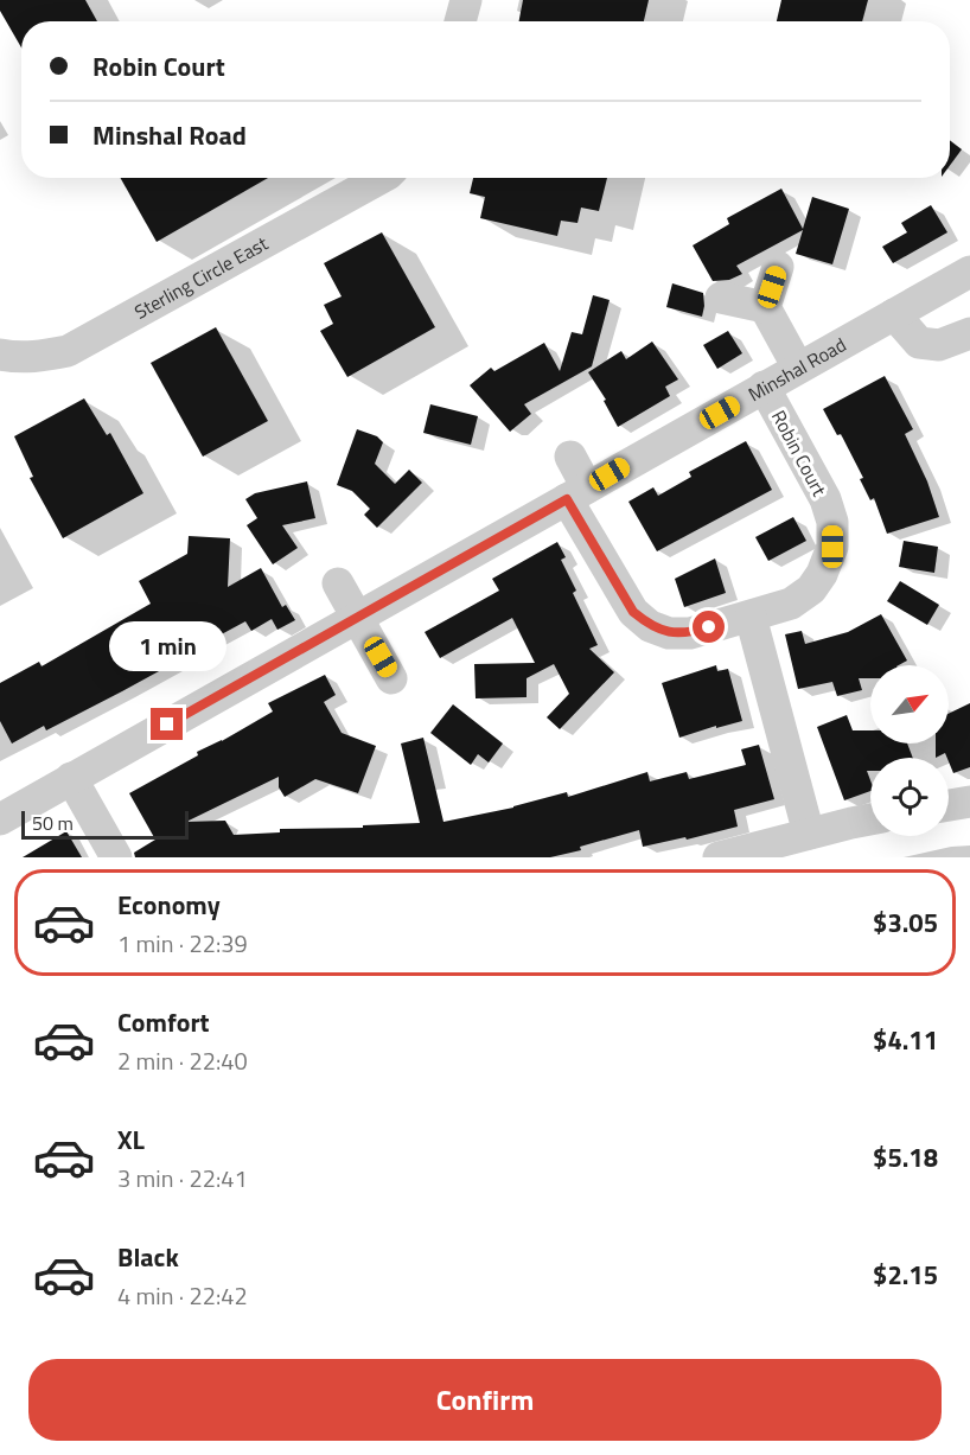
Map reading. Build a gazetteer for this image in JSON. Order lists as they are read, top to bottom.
{
  "streets": {
    "street": ["Sterling Circle East", "Minshal Road", "Robin Court"]
  },
  "crossings": [
    ["Minshal Road", "Robin Court"]
  ],
  "scale_bar": "50 m",
  "north": "top right",
  "page": {
    "banner": ["Robin Court", "Minshal Road"],
    "bubble": "1 min",
    "scale": "50 m",
    "list": [
      {
        "name": "Economy",
        "note": "1 min · 22:39",
        "value": "$3.05"
      },
      {
        "name": "Comfort",
        "note": "2 min · 22:40",
        "value": "$4.11"
      },
      {
        "name": "XL",
        "note": "3 min · 22:41",
        "value": "$5.18"
      },
      {
        "name": "Black",
        "note": "4 min · 22:42",
        "value": "$2.15"
      }
    ],
    "buttons": "Confirm"
  }
}
